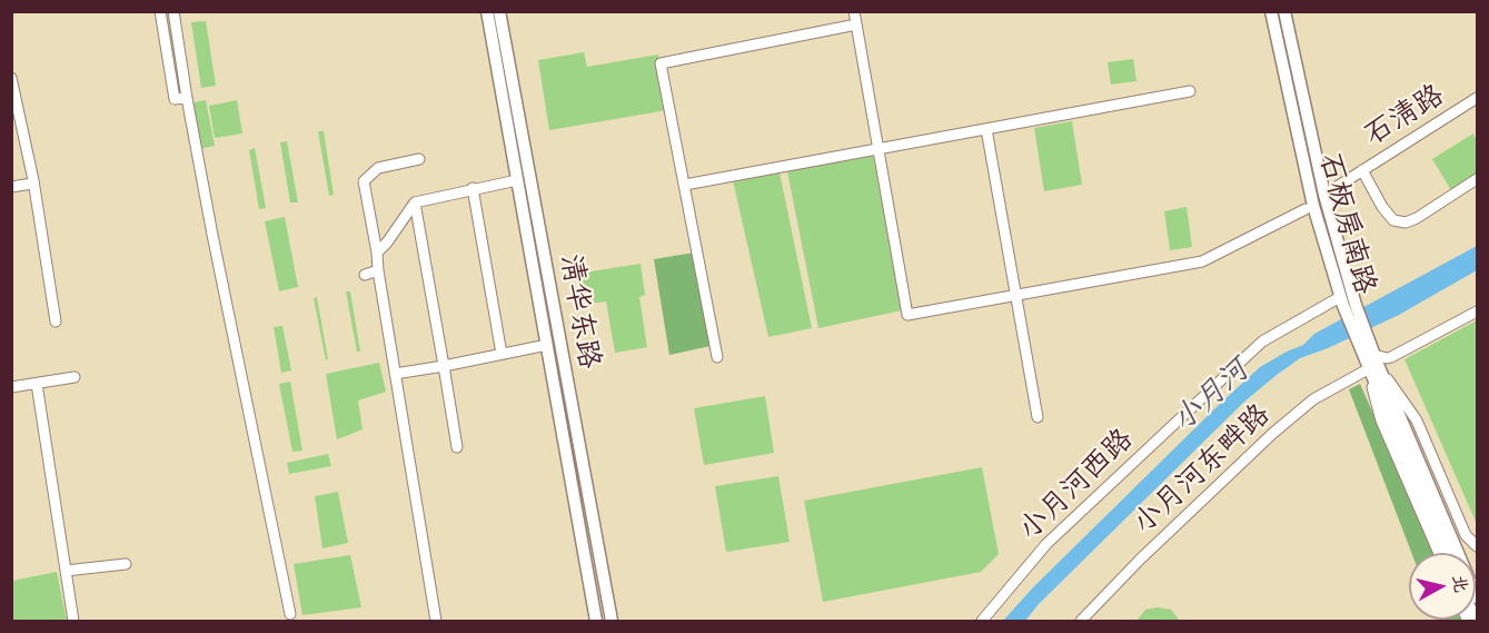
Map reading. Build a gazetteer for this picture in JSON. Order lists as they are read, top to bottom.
{
  "streets": {
    "main road": ["石板房南路", "清华东路"],
    "street": ["石清路", "小月河东畔路", "小月河西路"]
  },
  "crossings": [
    ["石清路", "石板房南路"],
    ["石板房南路", "小月河东畔路"],
    ["石板房南路", "小月河西路"]
  ],
  "water": ["小月河"],
  "north": "right"
}
